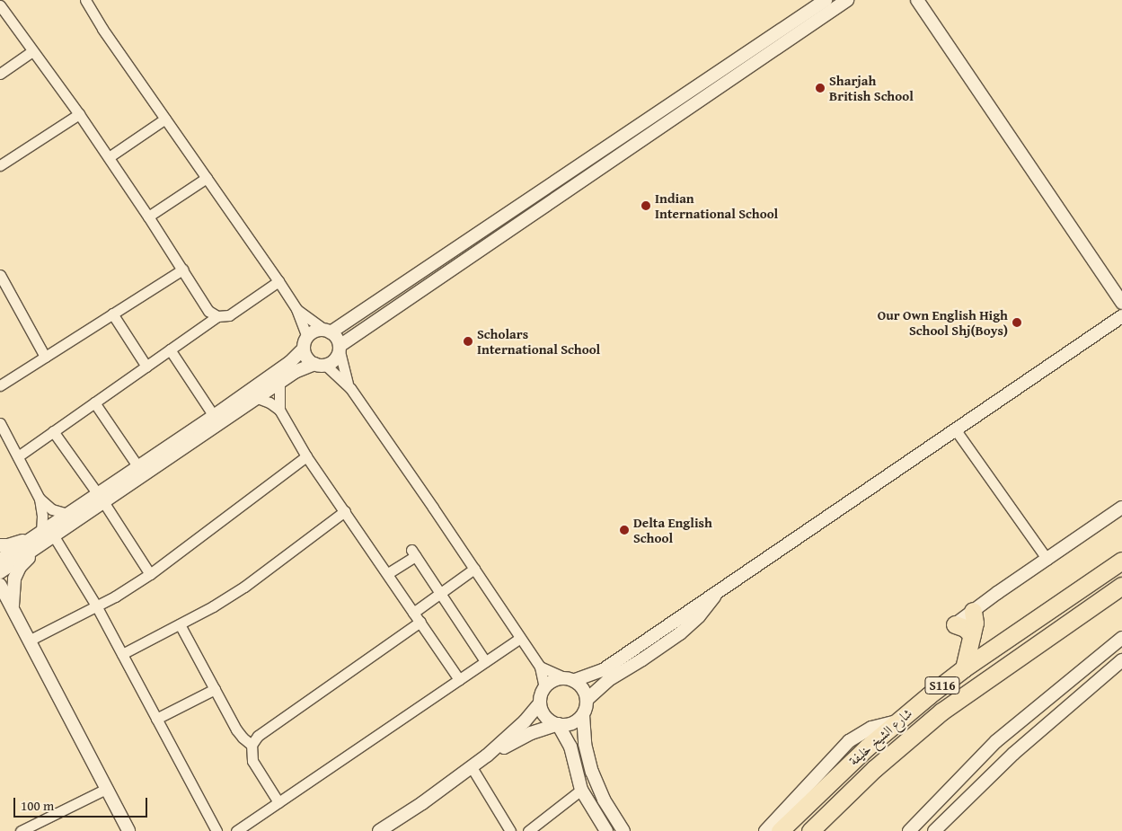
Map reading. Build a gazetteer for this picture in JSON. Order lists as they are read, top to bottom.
{
  "streets": {
    "highway": ["S116", "شارع الشيخ خليفة"]
  },
  "places": [
    "Sharjah British School",
    "Indian International School",
    "Our Own English High School Shj(Boys)",
    "Scholars International School",
    "Delta English School"
  ],
  "scale_bar": "100 m"
}
